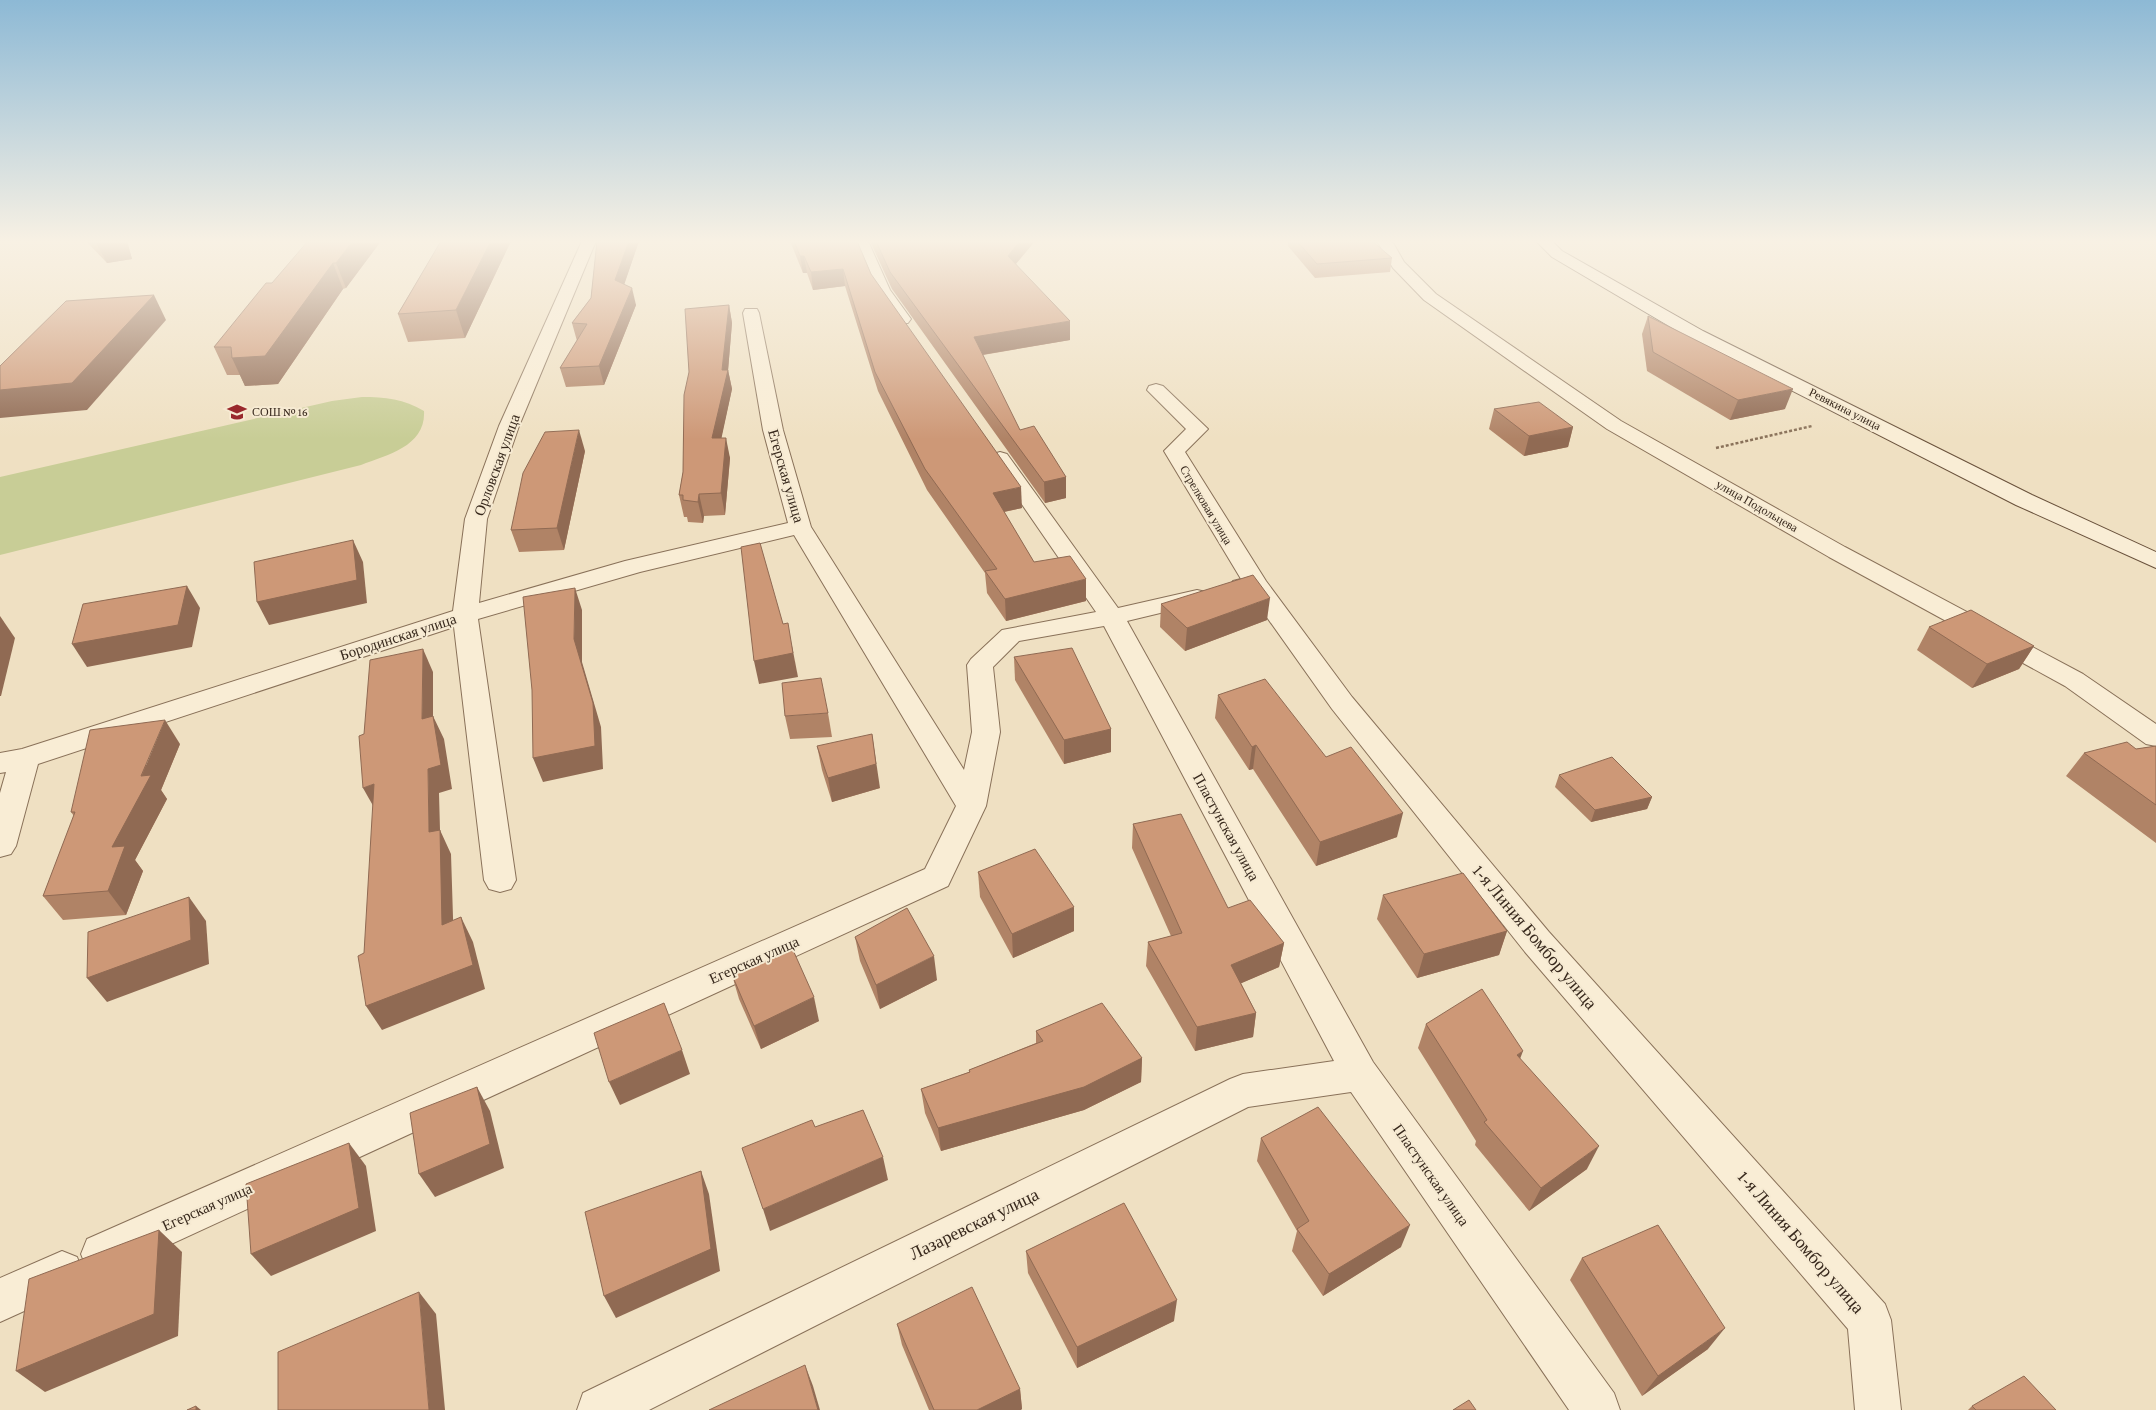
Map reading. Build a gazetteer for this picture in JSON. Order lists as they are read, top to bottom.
{
  "streets": {
    "street": [
      "Ревякина улица",
      "Орловская улица",
      "Егерская улица",
      "Стрелковая улица",
      "улица Подольцева",
      "Бородинская улица",
      "Пластунская улица",
      "1-я Линия Бомбор улица",
      "Лазаревская улица"
    ]
  },
  "crossings": [
    ["Орловская улица", "Бородинская улица"],
    ["Егерская улица", "Бородинская улица"],
    ["Стрелковая улица", "1-я Линия Бомбор улица"],
    ["Пластунская улица", "Лазаревская улица"]
  ],
  "places": {
    "school or university": ["СОШ № 16"]
  }
}
